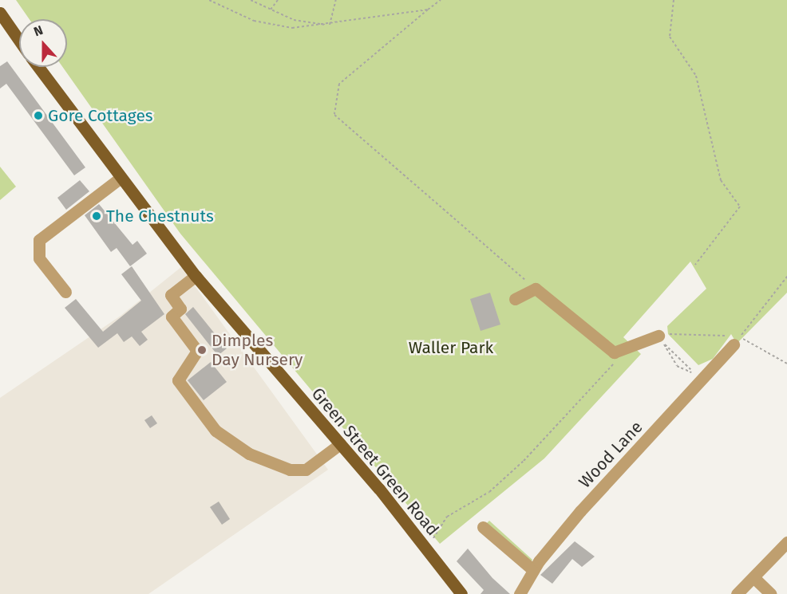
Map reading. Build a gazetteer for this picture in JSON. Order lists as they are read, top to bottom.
{
  "streets": {
    "main road": ["Green Street Green Road"],
    "street": ["Wood Lane"]
  },
  "parks": ["Waller Park"],
  "places": ["Gore Cottages", "The Chestnuts", "Dimples Day Nursery"],
  "north": "top"
}
